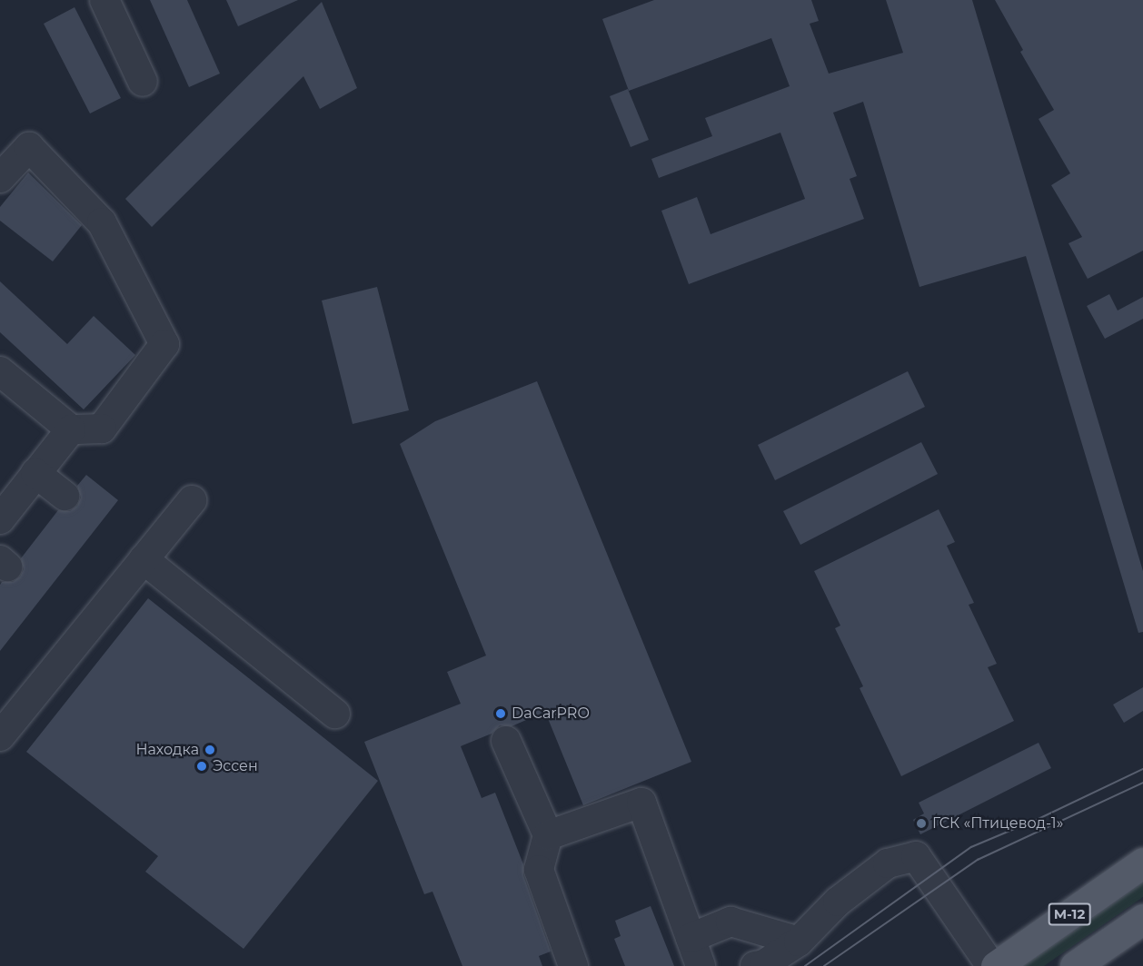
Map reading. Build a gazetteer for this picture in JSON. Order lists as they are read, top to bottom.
{
  "streets": {
    "main road": ["М-12"]
  },
  "places": [
    "DaCarPRO",
    "Находка",
    "Эссен",
    "ГСК «Птицевод-1»"
  ]
}
